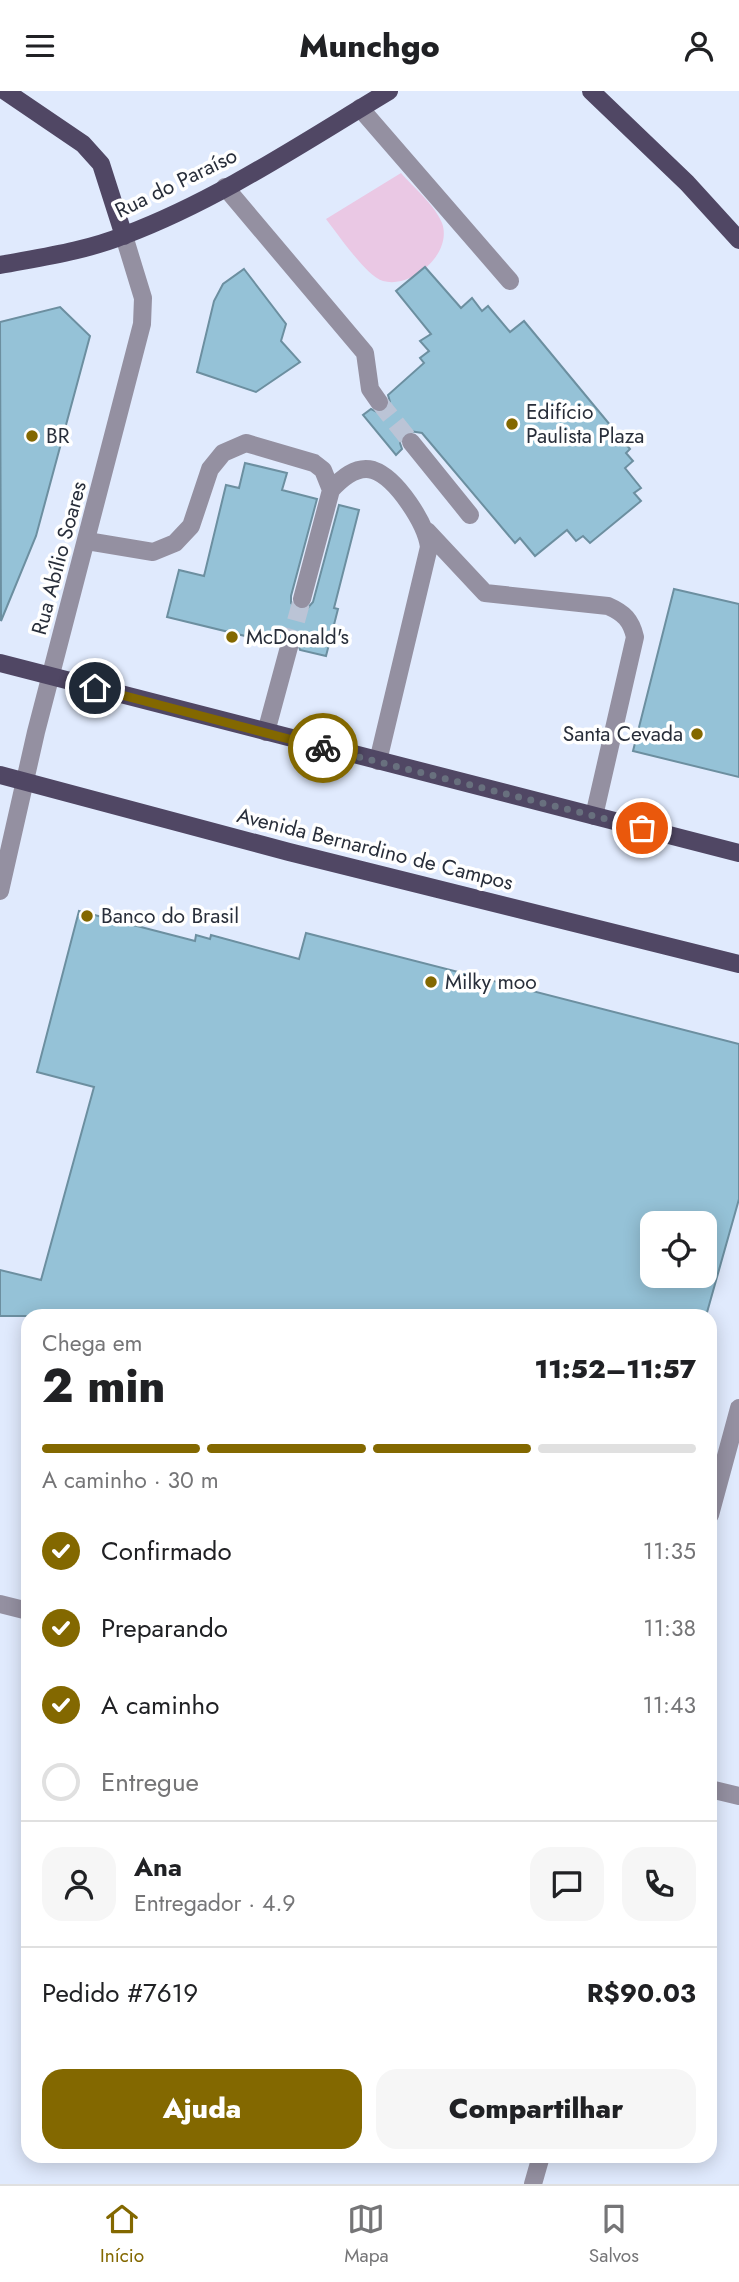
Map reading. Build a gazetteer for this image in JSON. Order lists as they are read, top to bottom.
{
  "streets": {
    "main road": ["Rua do Paraíso", "Avenida Bernardino de Campos"],
    "street": ["Rua Abílio Soares"]
  },
  "crossings": [
    ["Rua do Paraíso", "Rua Abílio Soares"],
    ["Rua Abílio Soares", "Avenida Bernardino de Campos"]
  ],
  "places": [
    "Edifício Paulista Plaza",
    "BR",
    "McDonald's",
    "Santa Cevada",
    "Banco do Brasil",
    "Milky moo"
  ],
  "page": {
    "header": "Munchgo",
    "heading": ["2 min", "Chega em", "11:52–11:57"],
    "panel": [
      "Ana",
      "Entregador · 4.9",
      "Pedido #7619",
      "R$90.03"
    ],
    "bar": "A caminho · 30 m",
    "list": [
      ["Confirmado", "11:35"],
      ["Preparando", "11:38"],
      ["A caminho", "11:43"],
      "Entregue"
    ],
    "buttons": ["Ajuda", "Compartilhar"],
    "tabs": ["Início", "Mapa", "Salvos"]
  }
}
